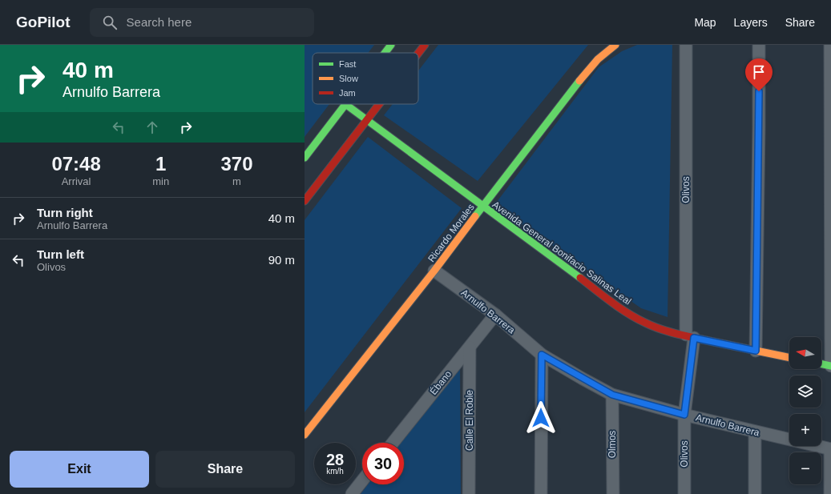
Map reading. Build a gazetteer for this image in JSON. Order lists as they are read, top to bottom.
{
  "streets": {
    "street": [
      "Olivos",
      "Ricardo Morales",
      "Avenida General Bonifacio Salinas Leal",
      "Arnulfo Barrera",
      "Ébano",
      "Calle El Roble",
      "Olmos"
    ]
  },
  "crossings": [
    ["Olivos", "Avenida General Bonifacio Salinas Leal"],
    ["Olivos", "Arnulfo Barrera"],
    ["Ricardo Morales", "Avenida General Bonifacio Salinas Leal"],
    ["Ricardo Morales", "Arnulfo Barrera"],
    ["Arnulfo Barrera", "Ébano"],
    ["Arnulfo Barrera", "Olmos"],
    ["Ébano", "Calle El Roble"]
  ],
  "legend": ["Fast", "Slow", "Jam"],
  "north": "left",
  "page": {
    "header": "GoPilot",
    "search": "Search here",
    "nav": ["Map", "Layers", "Share"],
    "turn": ["40 m", "Arnulfo Barrera"],
    "eta": [
      "07:48",
      "Arrival",
      "1",
      "min",
      "370",
      "m"
    ],
    "list": [
      {
        "name": "Turn right",
        "note": "Arnulfo Barrera",
        "value": "40 m"
      },
      {
        "name": "Turn left",
        "note": "Olivos",
        "value": "90 m"
      }
    ],
    "map_buttons": ["+", "−"],
    "speed": "28 km/h",
    "limit": "30",
    "buttons": ["Exit", "Share"]
  }
}
